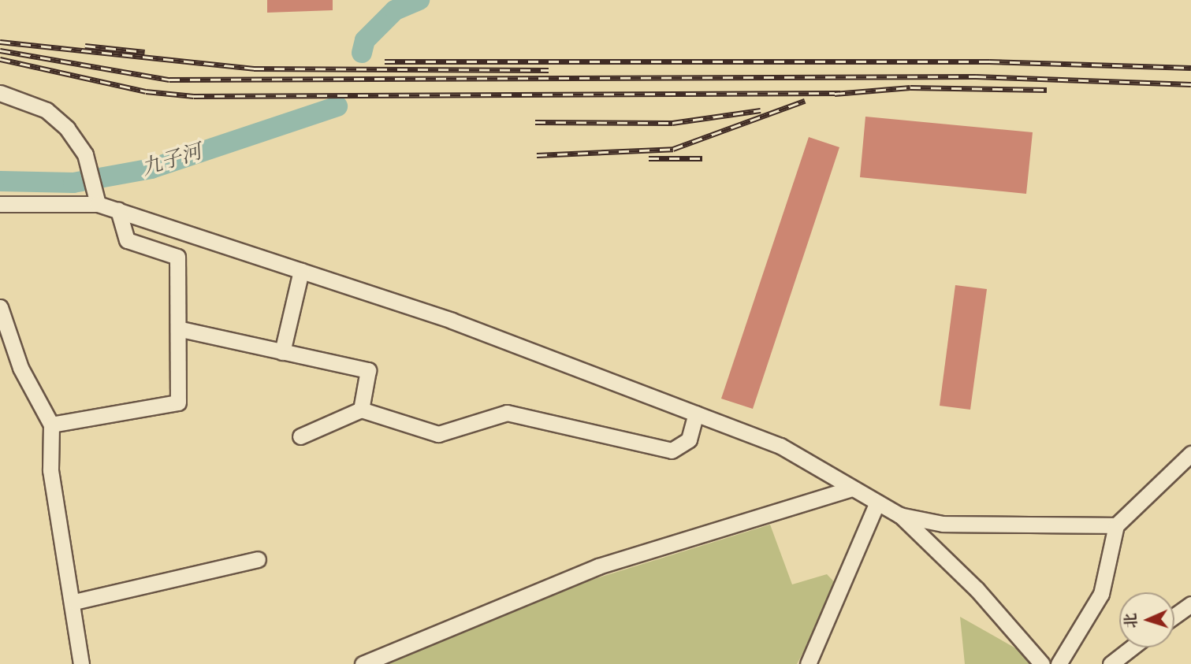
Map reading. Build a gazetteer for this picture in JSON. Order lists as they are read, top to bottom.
{
  "water": ["九子河"],
  "north": "left"
}
